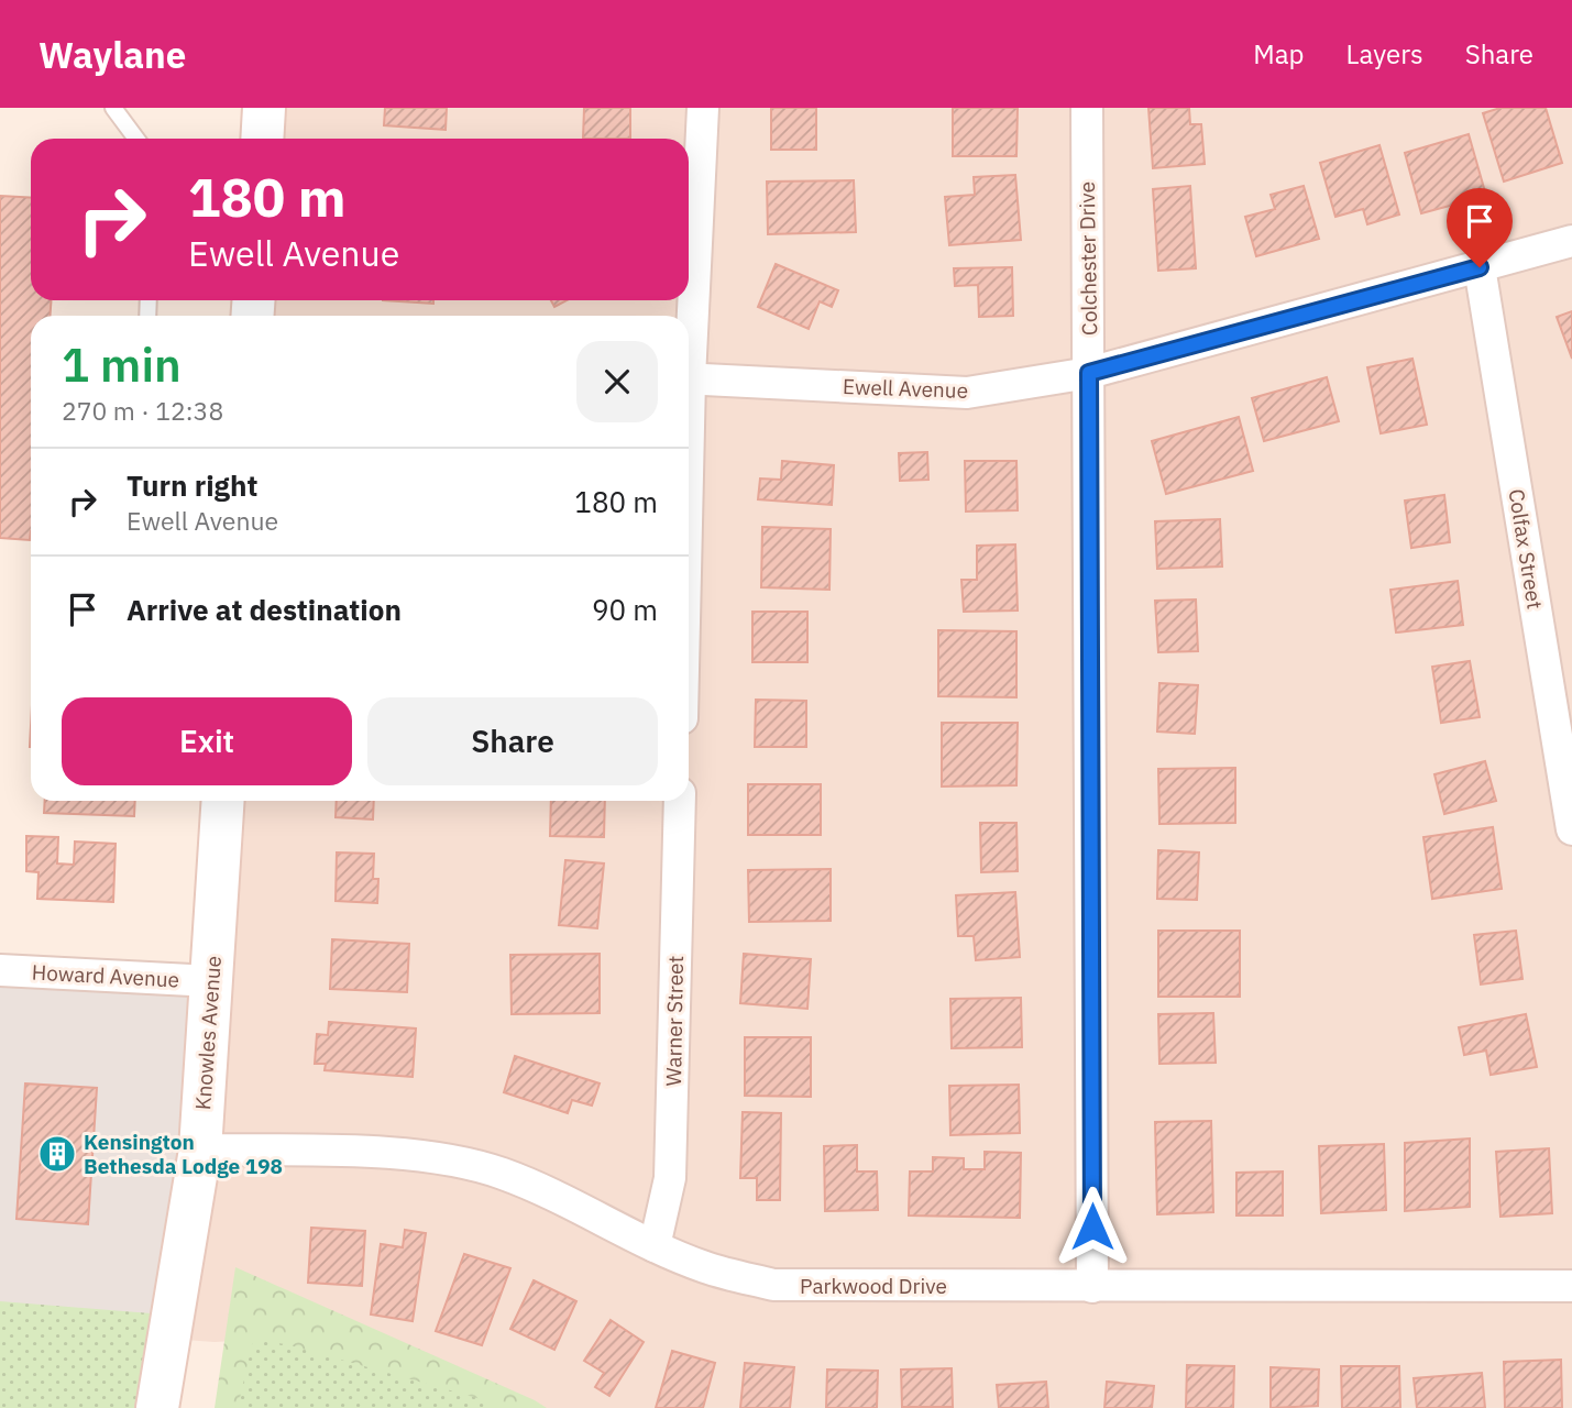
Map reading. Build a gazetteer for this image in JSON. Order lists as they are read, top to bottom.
{
  "streets": {
    "main road": ["Knowles Avenue"],
    "street": [
      "Colchester Drive",
      "Ewell Avenue",
      "Colfax Street",
      "Howard Avenue",
      "Warner Street",
      "Parkwood Drive"
    ]
  },
  "crossings": [
    ["Colchester Drive", "Ewell Avenue"],
    ["Colchester Drive", "Parkwood Drive"],
    ["Ewell Avenue", "Colfax Street"],
    ["Howard Avenue", "Knowles Avenue"],
    ["Warner Street", "Parkwood Drive"],
    ["Knowles Avenue", "Parkwood Drive"]
  ],
  "places": {
    "building": ["Kensington Bethesda Lodge 198"]
  },
  "page": {
    "header": "Waylane",
    "nav": ["Map", "Layers", "Share"],
    "turn": ["180 m", "Ewell Avenue"],
    "heading": ["1 min", "270 m · 12:38"],
    "list": [
      {
        "name": "Turn right",
        "note": "Ewell Avenue",
        "value": "180 m"
      },
      {
        "name": "Arrive at destination",
        "value": "90 m"
      }
    ],
    "buttons": ["Exit", "Share"]
  }
}
